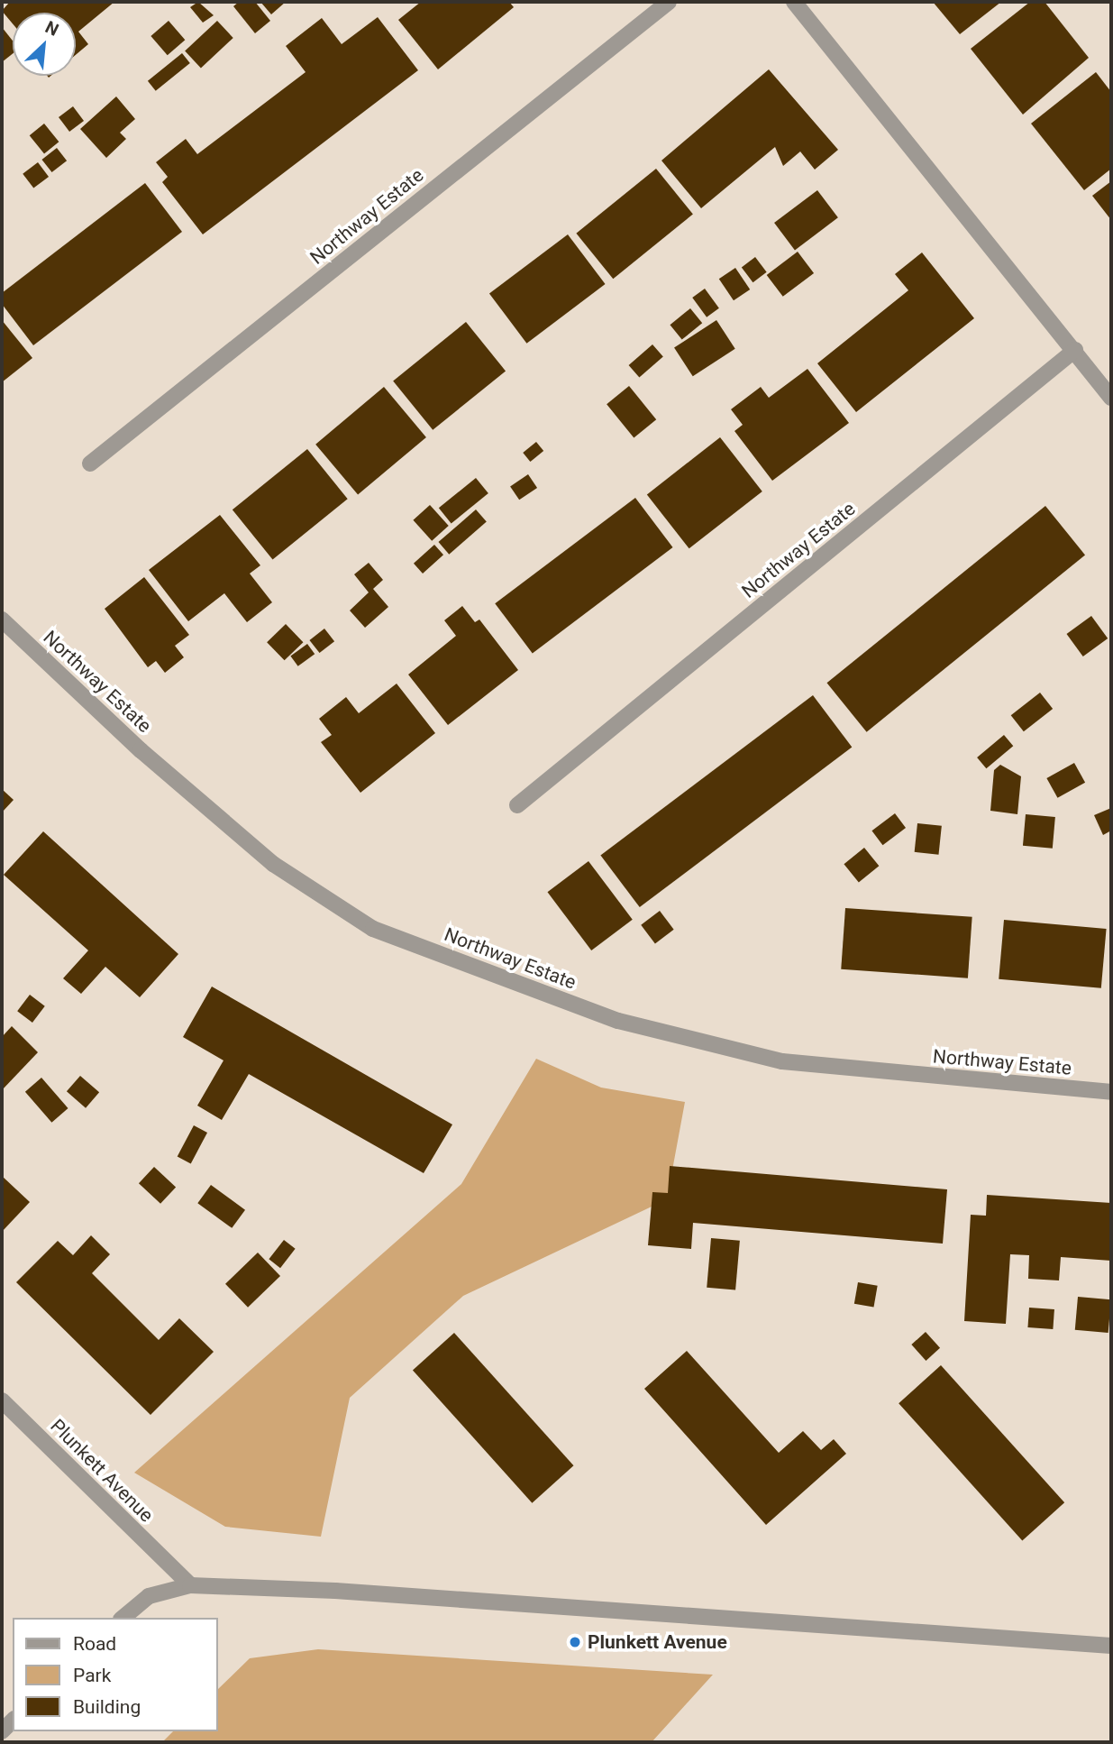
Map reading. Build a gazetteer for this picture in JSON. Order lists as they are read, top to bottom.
{
  "streets": {
    "street": ["Northway Estate", "Plunkett Avenue"]
  },
  "places": ["Plunkett Avenue"],
  "legend": ["Road", "Park", "Building"],
  "north": "top right"
}
